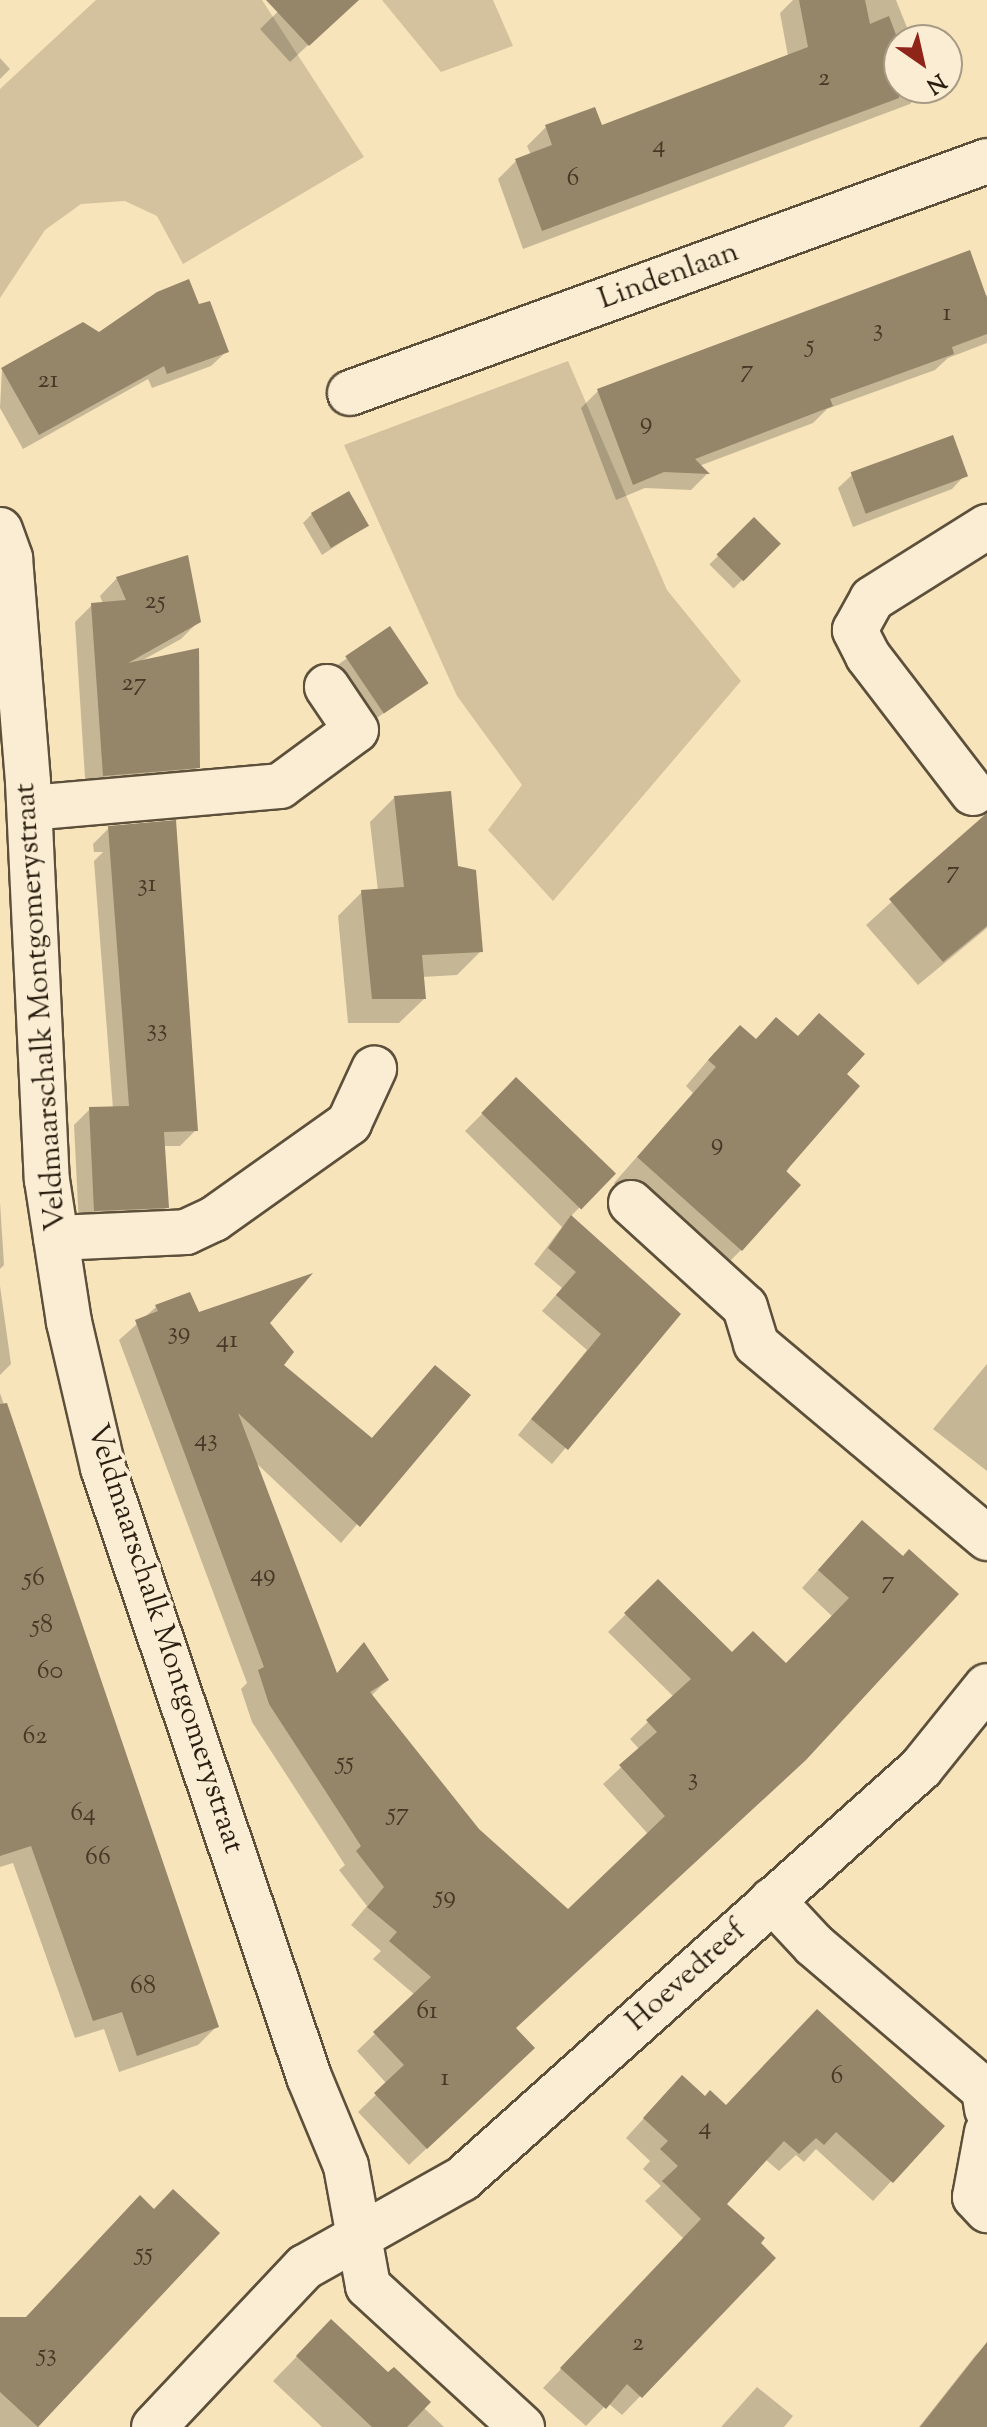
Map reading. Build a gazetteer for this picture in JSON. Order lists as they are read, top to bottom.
{
  "streets": {
    "street": ["Lindenlaan", "Veldmaarschalk Montgomerystraat", "Hoevedreef"]
  },
  "crossings": [
    ["Veldmaarschalk Montgomerystraat", "Hoevedreef"]
  ],
  "house_numbers": [
    "2",
    "4",
    "6",
    "1",
    "3",
    "5",
    "7",
    "21",
    "9",
    "25",
    "27",
    "7",
    "31",
    "33",
    "9",
    "39",
    "41",
    "43",
    "49",
    "56",
    "7",
    "58",
    "60",
    "62",
    "55",
    "3",
    "64",
    "57",
    "66",
    "59",
    "68",
    "61",
    "6",
    "1",
    "4",
    "55",
    "2",
    "53"
  ],
  "north": "bottom right"
}
